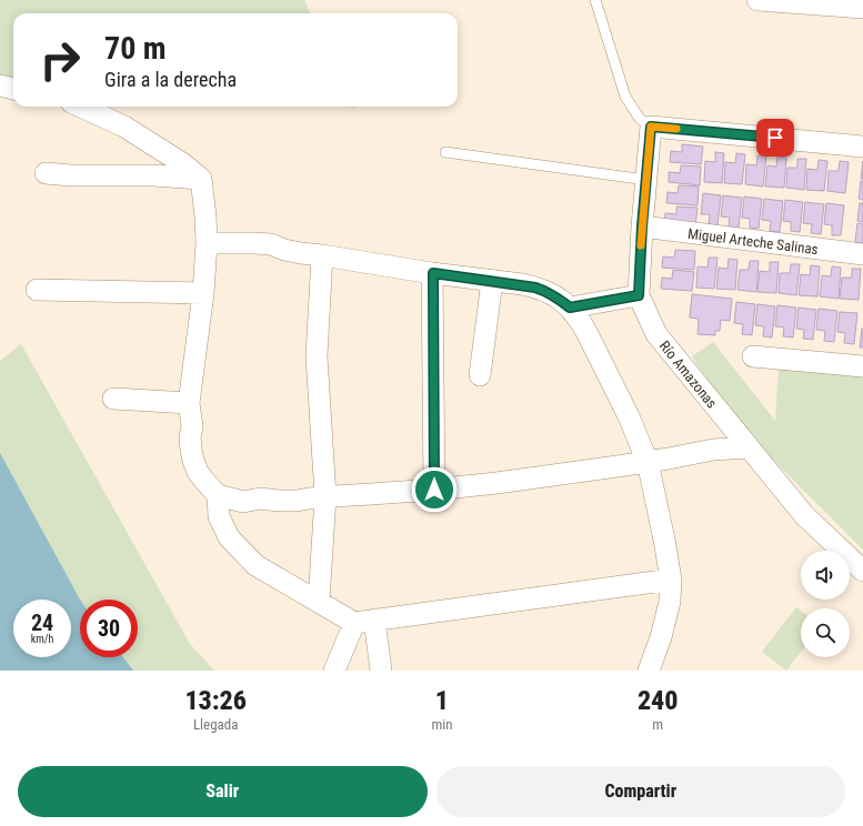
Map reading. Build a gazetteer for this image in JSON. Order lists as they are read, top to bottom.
{
  "streets": {
    "street": ["Miguel Arteche Salinas", "Río Amazonas"]
  },
  "crossings": [
    ["Miguel Arteche Salinas", "Río Amazonas"]
  ],
  "page": {
    "turn": ["70 m", "Gira a la derecha"],
    "speed": "24 km/h",
    "limit": "30",
    "eta": [
      "13:26",
      "Llegada",
      "1",
      "min",
      "240",
      "m"
    ],
    "buttons": ["Salir", "Compartir"]
  }
}
